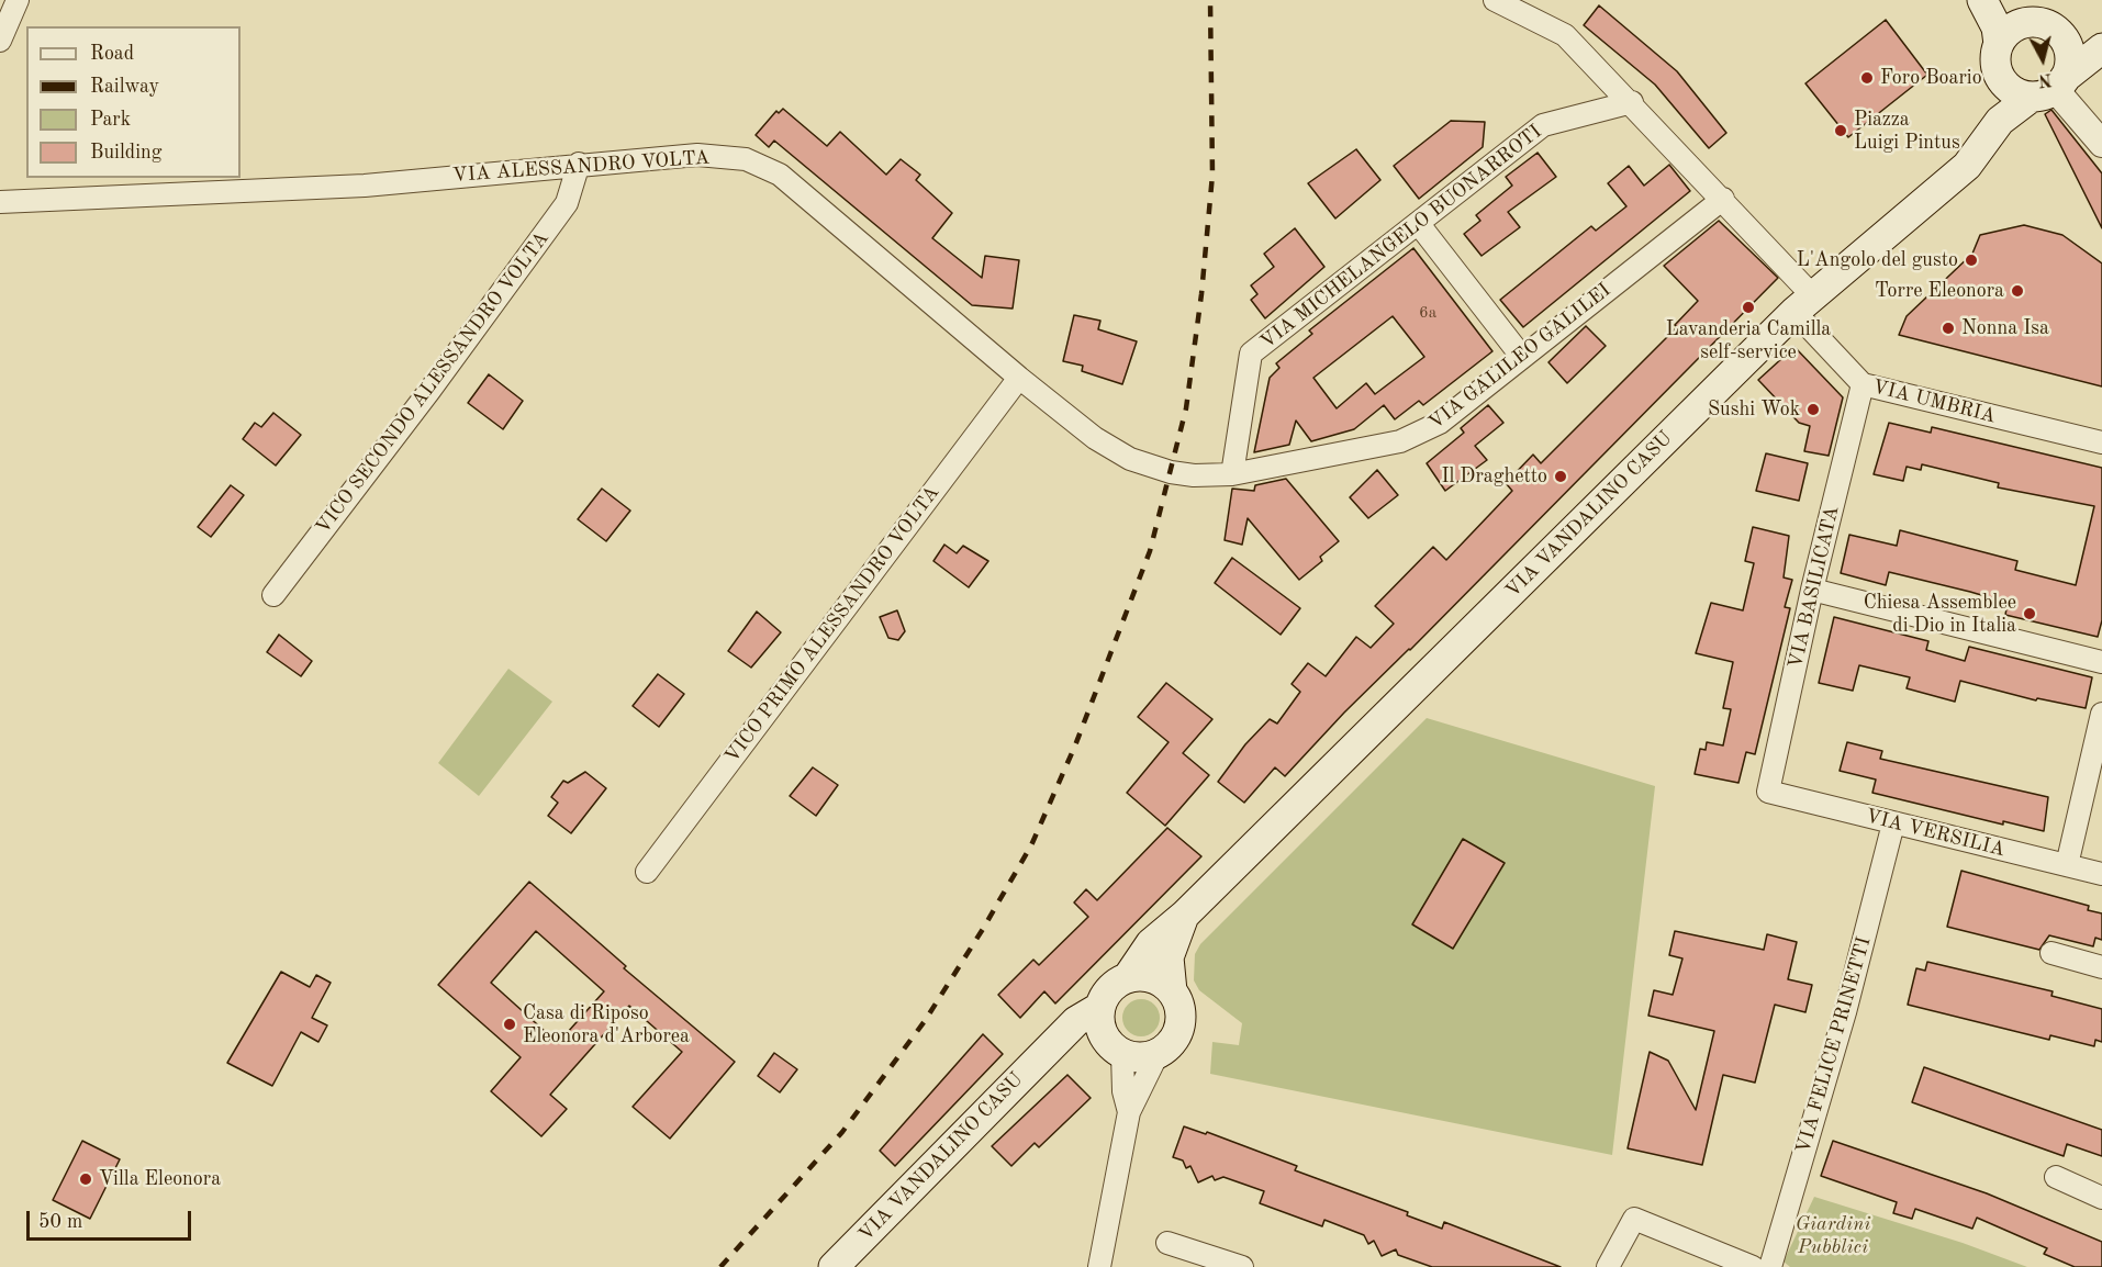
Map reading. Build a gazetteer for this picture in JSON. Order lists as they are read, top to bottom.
{
  "streets": {
    "main road": ["VIA VANDALINO CASU"],
    "street": [
      "VIA ALESSANDRO VOLTA",
      "VIA MICHELANGELO BUONARROTI",
      "VIA GALILEO GALILEI",
      "VICO SECONDO ALESSANDRO VOLTA",
      "VIA UMBRIA",
      "VIA BASILICATA",
      "VICO PRIMO ALESSANDRO VOLTA",
      "VIA VERSILIA",
      "VIA FELICE PRINETTI"
    ]
  },
  "crossings": [
    ["VIA ALESSANDRO VOLTA", "VIA MICHELANGELO BUONARROTI"],
    ["VIA ALESSANDRO VOLTA", "VIA GALILEO GALILEI"],
    ["VIA ALESSANDRO VOLTA", "VICO SECONDO ALESSANDRO VOLTA"],
    ["VIA ALESSANDRO VOLTA", "VICO PRIMO ALESSANDRO VOLTA"],
    ["VIA MICHELANGELO BUONARROTI", "VIA GALILEO GALILEI"],
    ["VIA UMBRIA", "VIA VANDALINO CASU"],
    ["VIA UMBRIA", "VIA BASILICATA"],
    ["VIA BASILICATA", "VIA VERSILIA"],
    ["VIA VERSILIA", "VIA FELICE PRINETTI"]
  ],
  "parks": ["Giardini Pubblici"],
  "places": [
    "Foro Boario",
    "Piazza Luigi Pintus",
    "L'Angolo del gusto",
    "Torre Eleonora",
    "Lavanderia Camilla self-service",
    "Nonna Isa",
    "Sushi Wok",
    "Il Draghetto",
    "Chiesa Assemblee di Dio in Italia",
    "Casa di Riposo Eleonora d'Arborea",
    "Villa Eleonora"
  ],
  "house_numbers": ["6a"],
  "legend": [
    "Road",
    "Railway",
    "Park",
    "Building"
  ],
  "scale_bar": "50 m",
  "north": "bottom"
}
